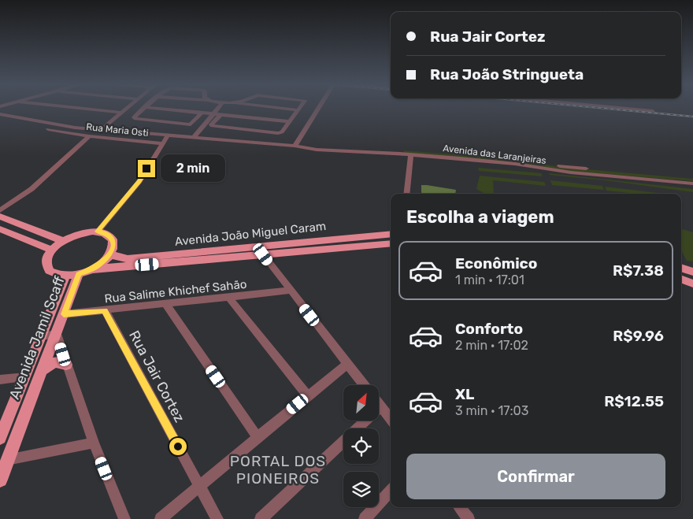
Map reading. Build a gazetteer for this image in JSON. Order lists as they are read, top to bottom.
{
  "streets": {
    "main road": ["Avenida João Miguel Caram", "Avenida Jamil Scaff"],
    "street": [
      "Rua Maria Osti",
      "Avenida das Laranjeiras",
      "Rua Salime Khichef Sahão",
      "Rua Jair Cortez"
    ]
  },
  "crossings": [
    ["Rua Salime Khichef Sahão", "Avenida Jamil Scaff"],
    ["Rua Salime Khichef Sahão", "Rua Jair Cortez"]
  ],
  "districts": ["PORTAL DOS PIONEIROS"],
  "north": "top right",
  "page": {
    "banner": ["Rua Jair Cortez", "Rua João Stringueta"],
    "bubble": "2 min",
    "heading": "Escolha a viagem",
    "list": [
      {
        "name": "Econômico",
        "note": "1 min · 17:01",
        "value": "R$7.38"
      },
      {
        "name": "Conforto",
        "note": "2 min · 17:02",
        "value": "R$9.96"
      },
      {
        "name": "XL",
        "note": "3 min · 17:03",
        "value": "R$12.55"
      }
    ],
    "buttons": "Confirmar"
  }
}
